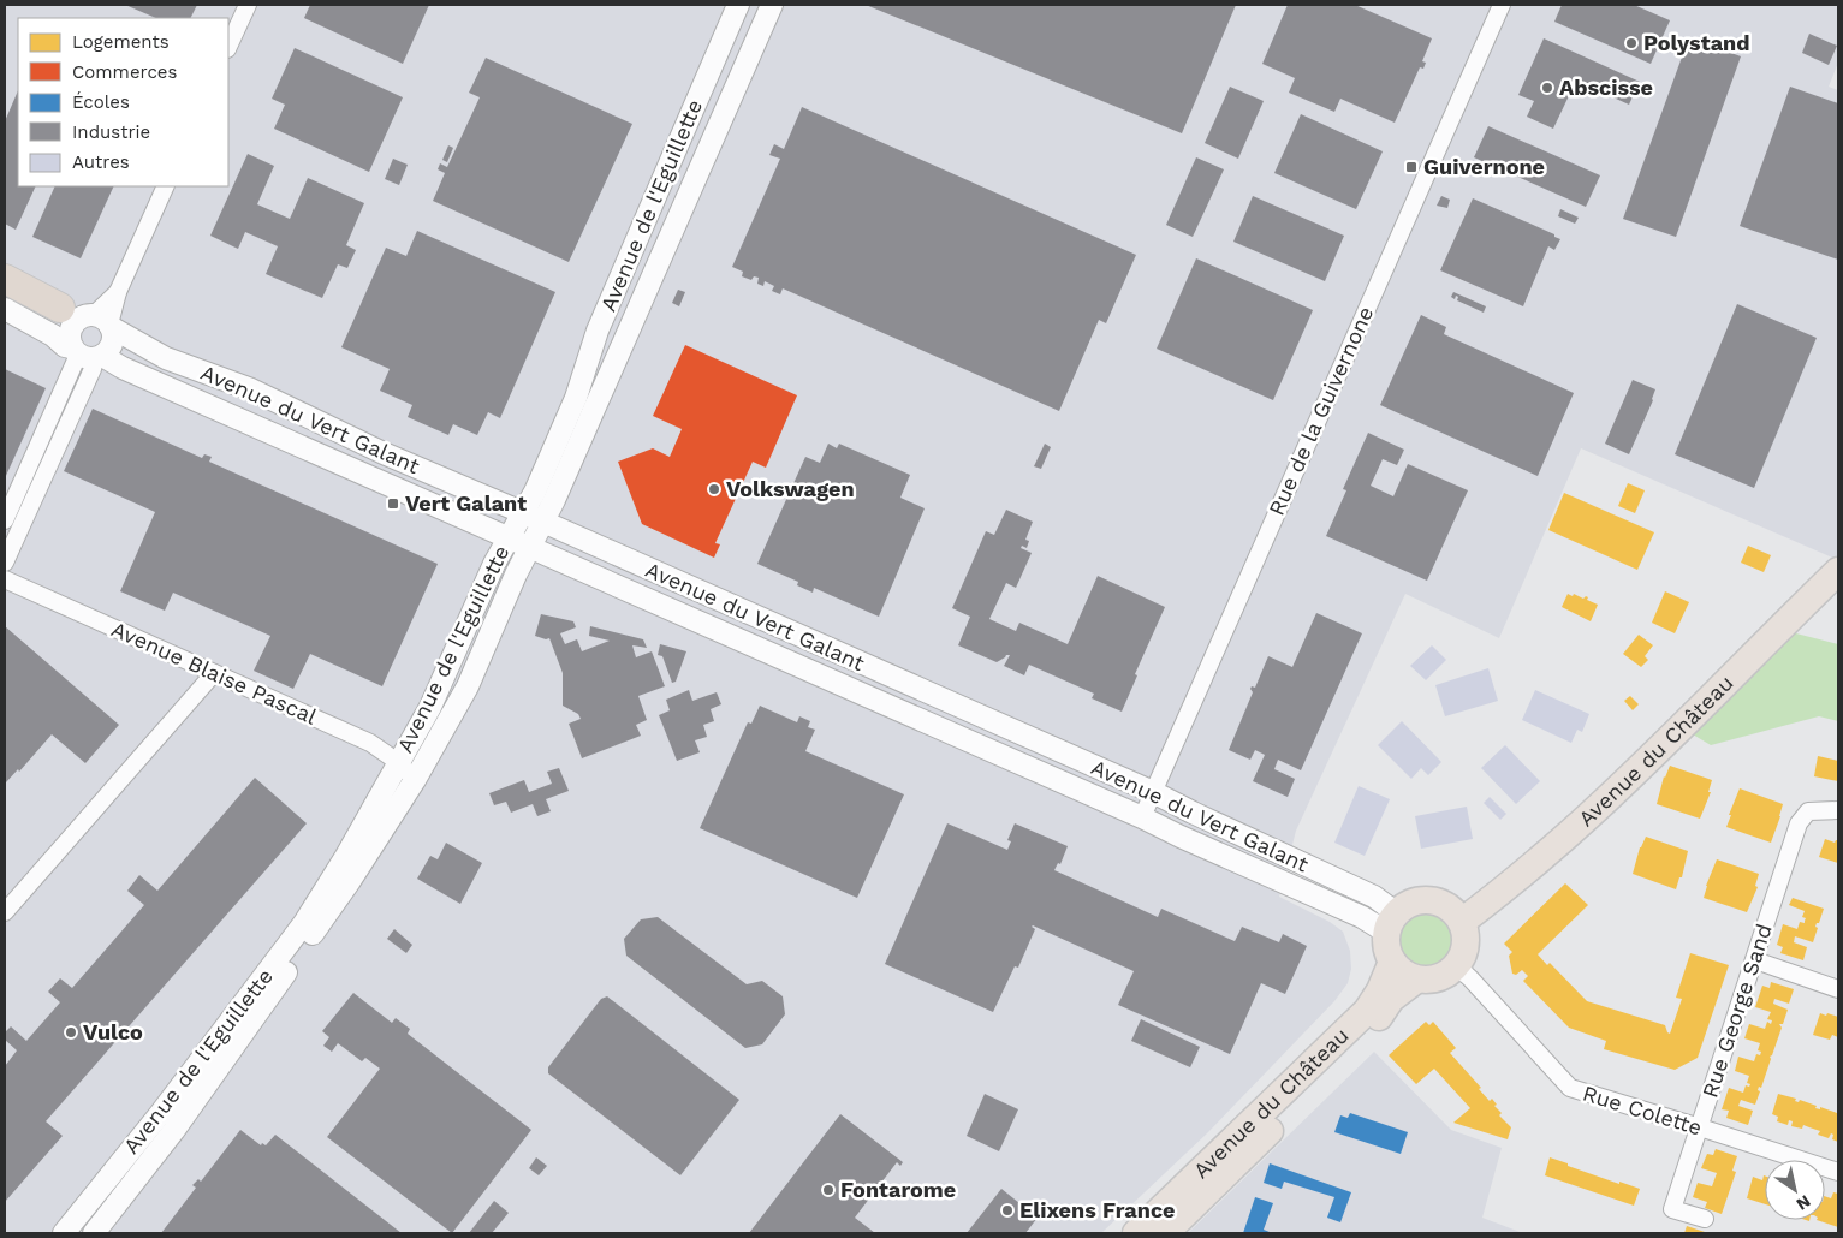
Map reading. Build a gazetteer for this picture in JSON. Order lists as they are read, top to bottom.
{
  "streets": {
    "main road": ["Avenue du Château"],
    "street": [
      "Avenue de l'Eguillette",
      "Rue de la Guivernone",
      "Avenue du Vert Galant",
      "Avenue Blaise Pascal",
      "Rue George Sand",
      "Rue Colette"
    ]
  },
  "crossings": [
    ["Avenue de l'Eguillette", "Avenue du Vert Galant"],
    ["Avenue de l'Eguillette", "Avenue Blaise Pascal"],
    ["Rue de la Guivernone", "Avenue du Vert Galant"],
    ["Avenue du Vert Galant", "Avenue du Château"],
    ["Avenue du Vert Galant", "Rue Colette"],
    ["Avenue du Château", "Rue Colette"],
    ["Rue George Sand", "Rue Colette"]
  ],
  "places": {
    "other": [
      "Polystand",
      "Abscisse",
      "Volkswagen",
      "Vulco",
      "Fontarome",
      "Elixens France"
    ],
    "transit": ["Guivernone", "Vert Galant"]
  },
  "legend": [
    "Logements",
    "Commerces",
    "Écoles",
    "Industrie",
    "Autres"
  ],
  "north": "bottom right"
}
